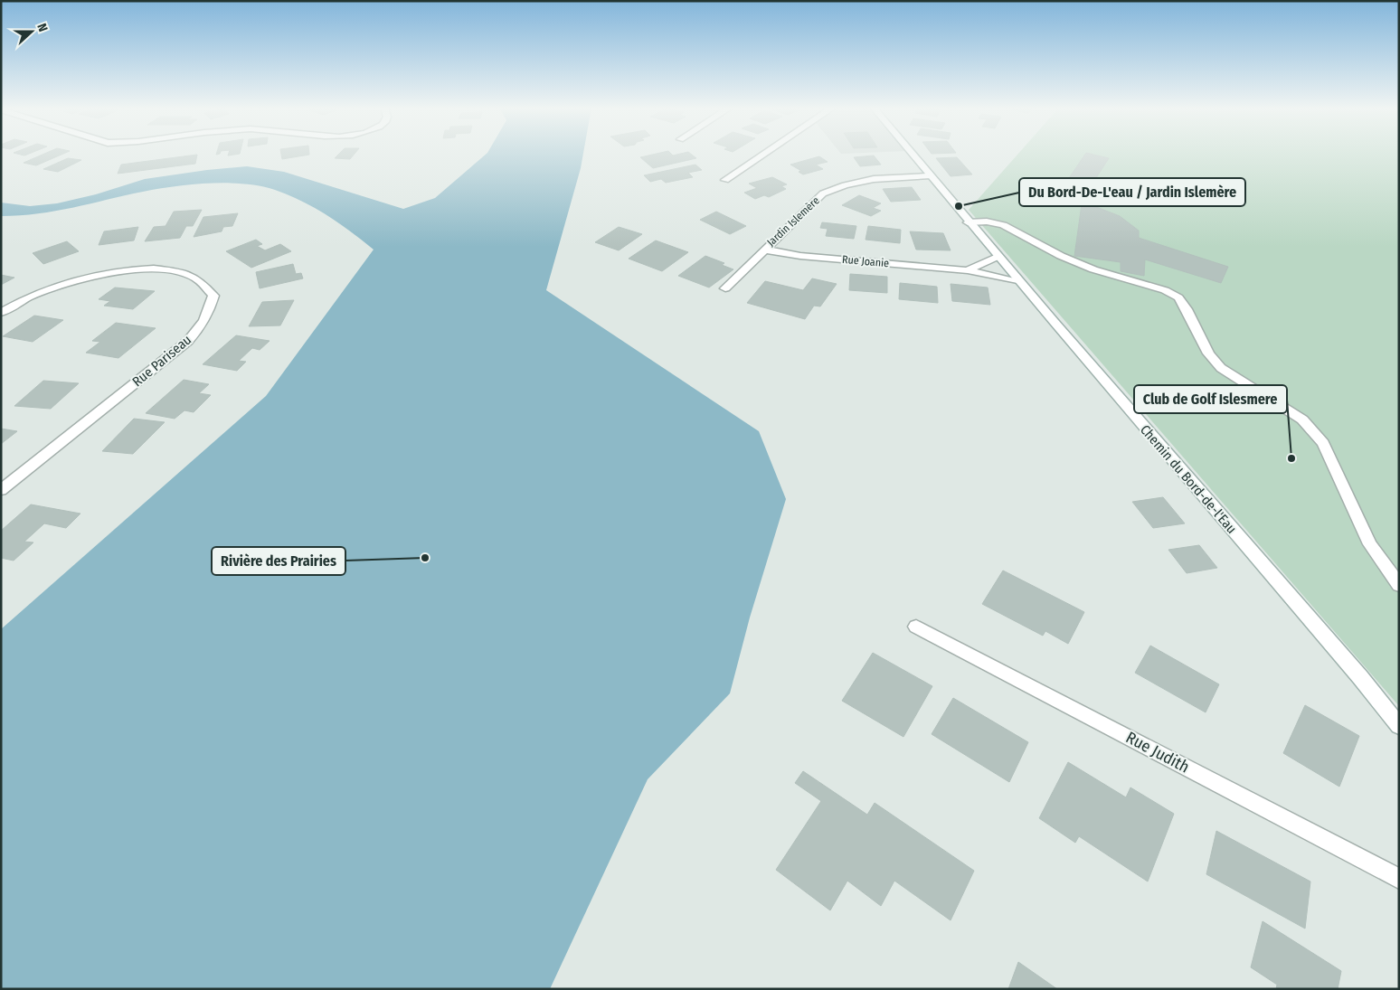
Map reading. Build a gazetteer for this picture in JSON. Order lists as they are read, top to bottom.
{
  "streets": {
    "street": [
      "Jardin Islemère",
      "Rue Joanie",
      "Rue Pariseau",
      "Chemin du Bord-de-l'Eau",
      "Rue Judith"
    ]
  },
  "crossings": [
    ["Jardin Islemère", "Rue Joanie"],
    ["Jardin Islemère", "Chemin du Bord-de-l'Eau"],
    ["Rue Joanie", "Chemin du Bord-de-l'Eau"]
  ],
  "places": ["Du Bord-De-L'eau / Jardin Islemère", "Club de Golf Islesmere", "Rivière des Prairies"],
  "north": "right"
}
